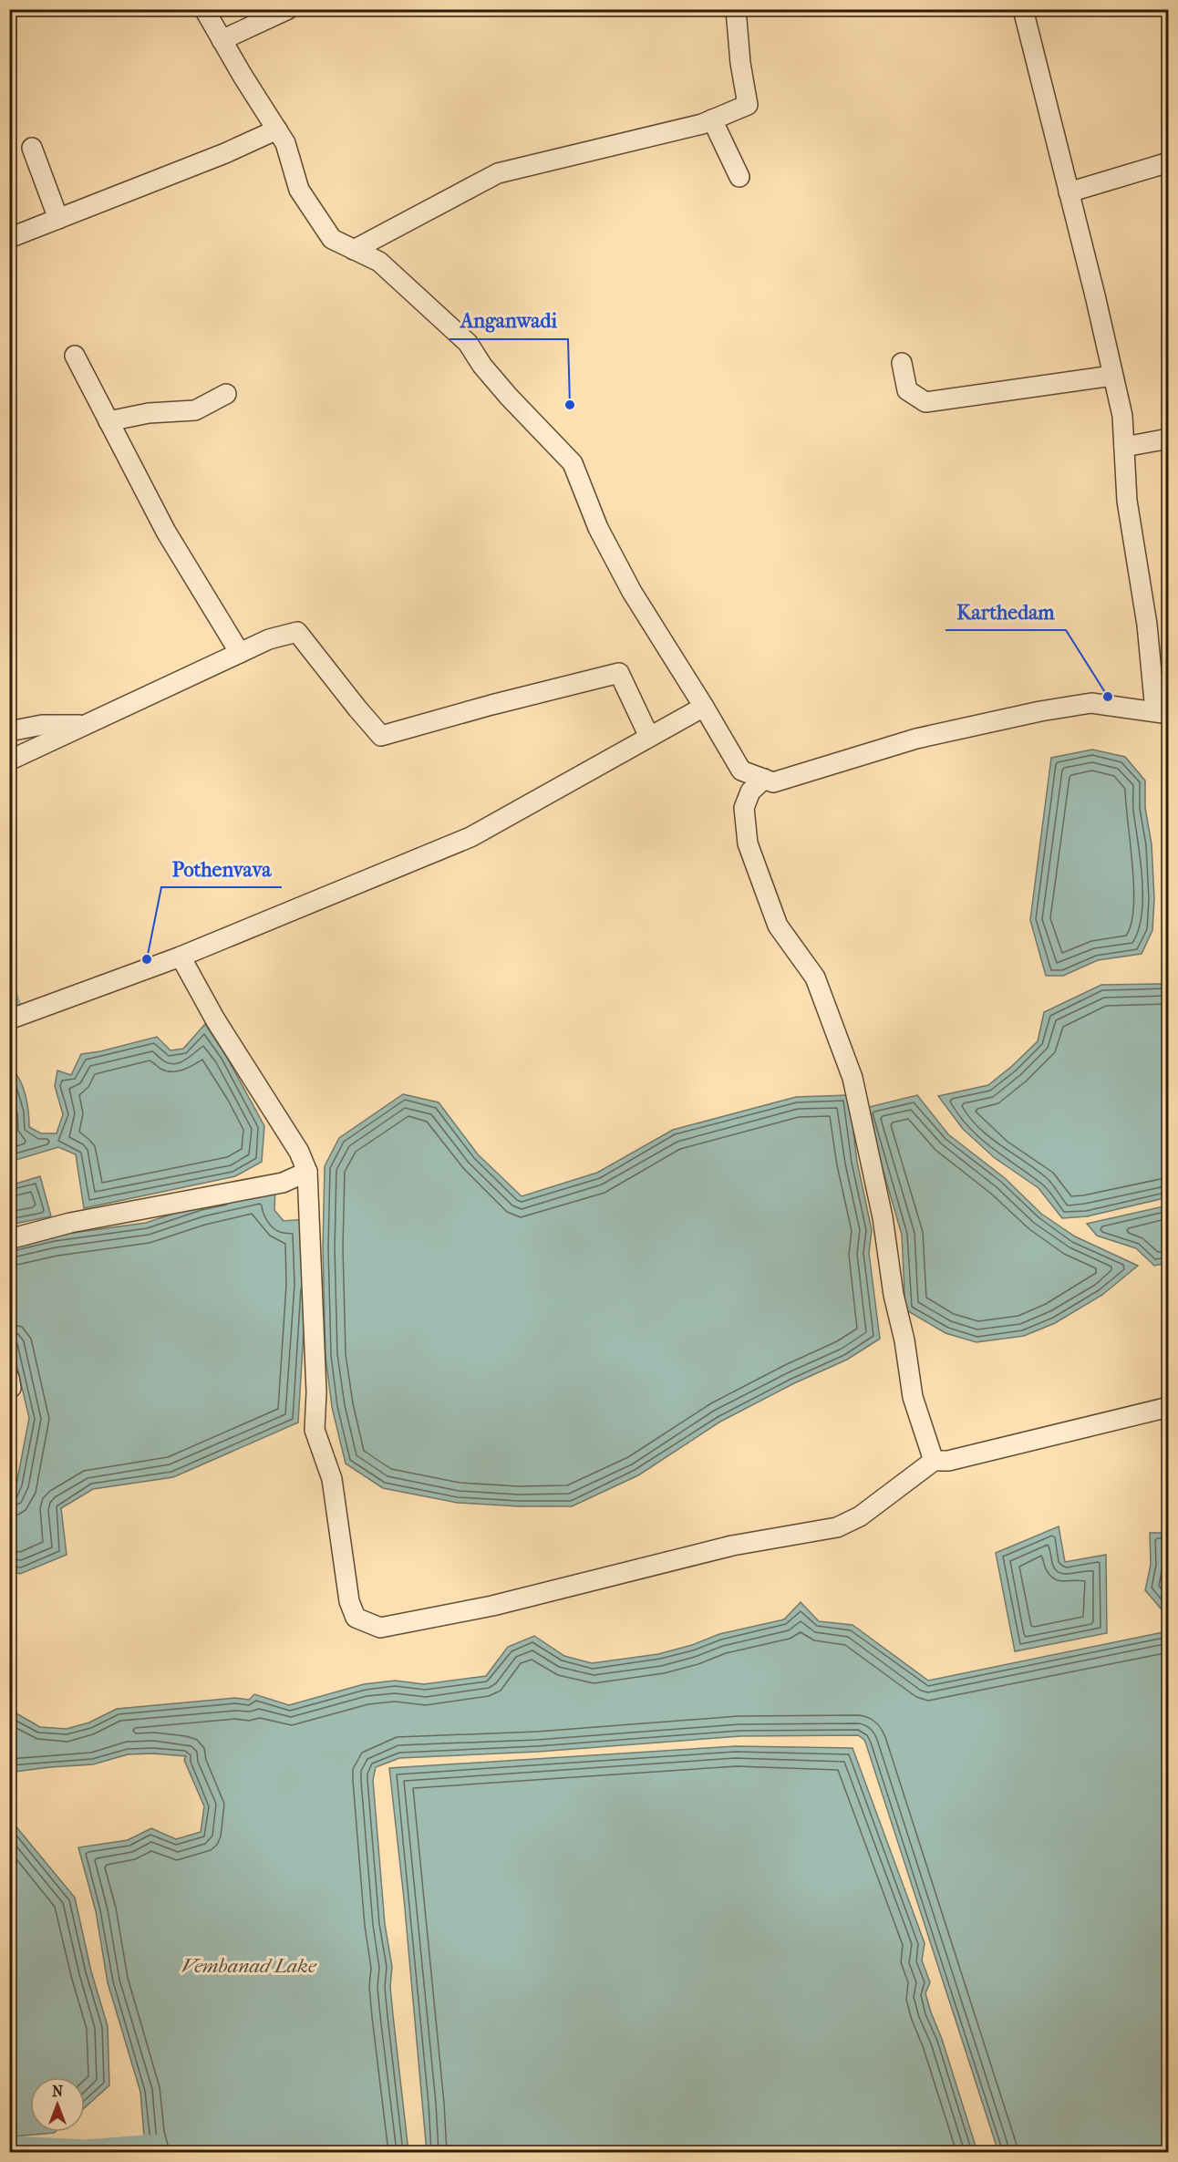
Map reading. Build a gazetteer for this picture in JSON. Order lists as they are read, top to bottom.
{
  "water": ["Vembanad Lake"],
  "places": ["Anganwadi", "Karthedam", "Pothenvava"],
  "north": "top"
}
